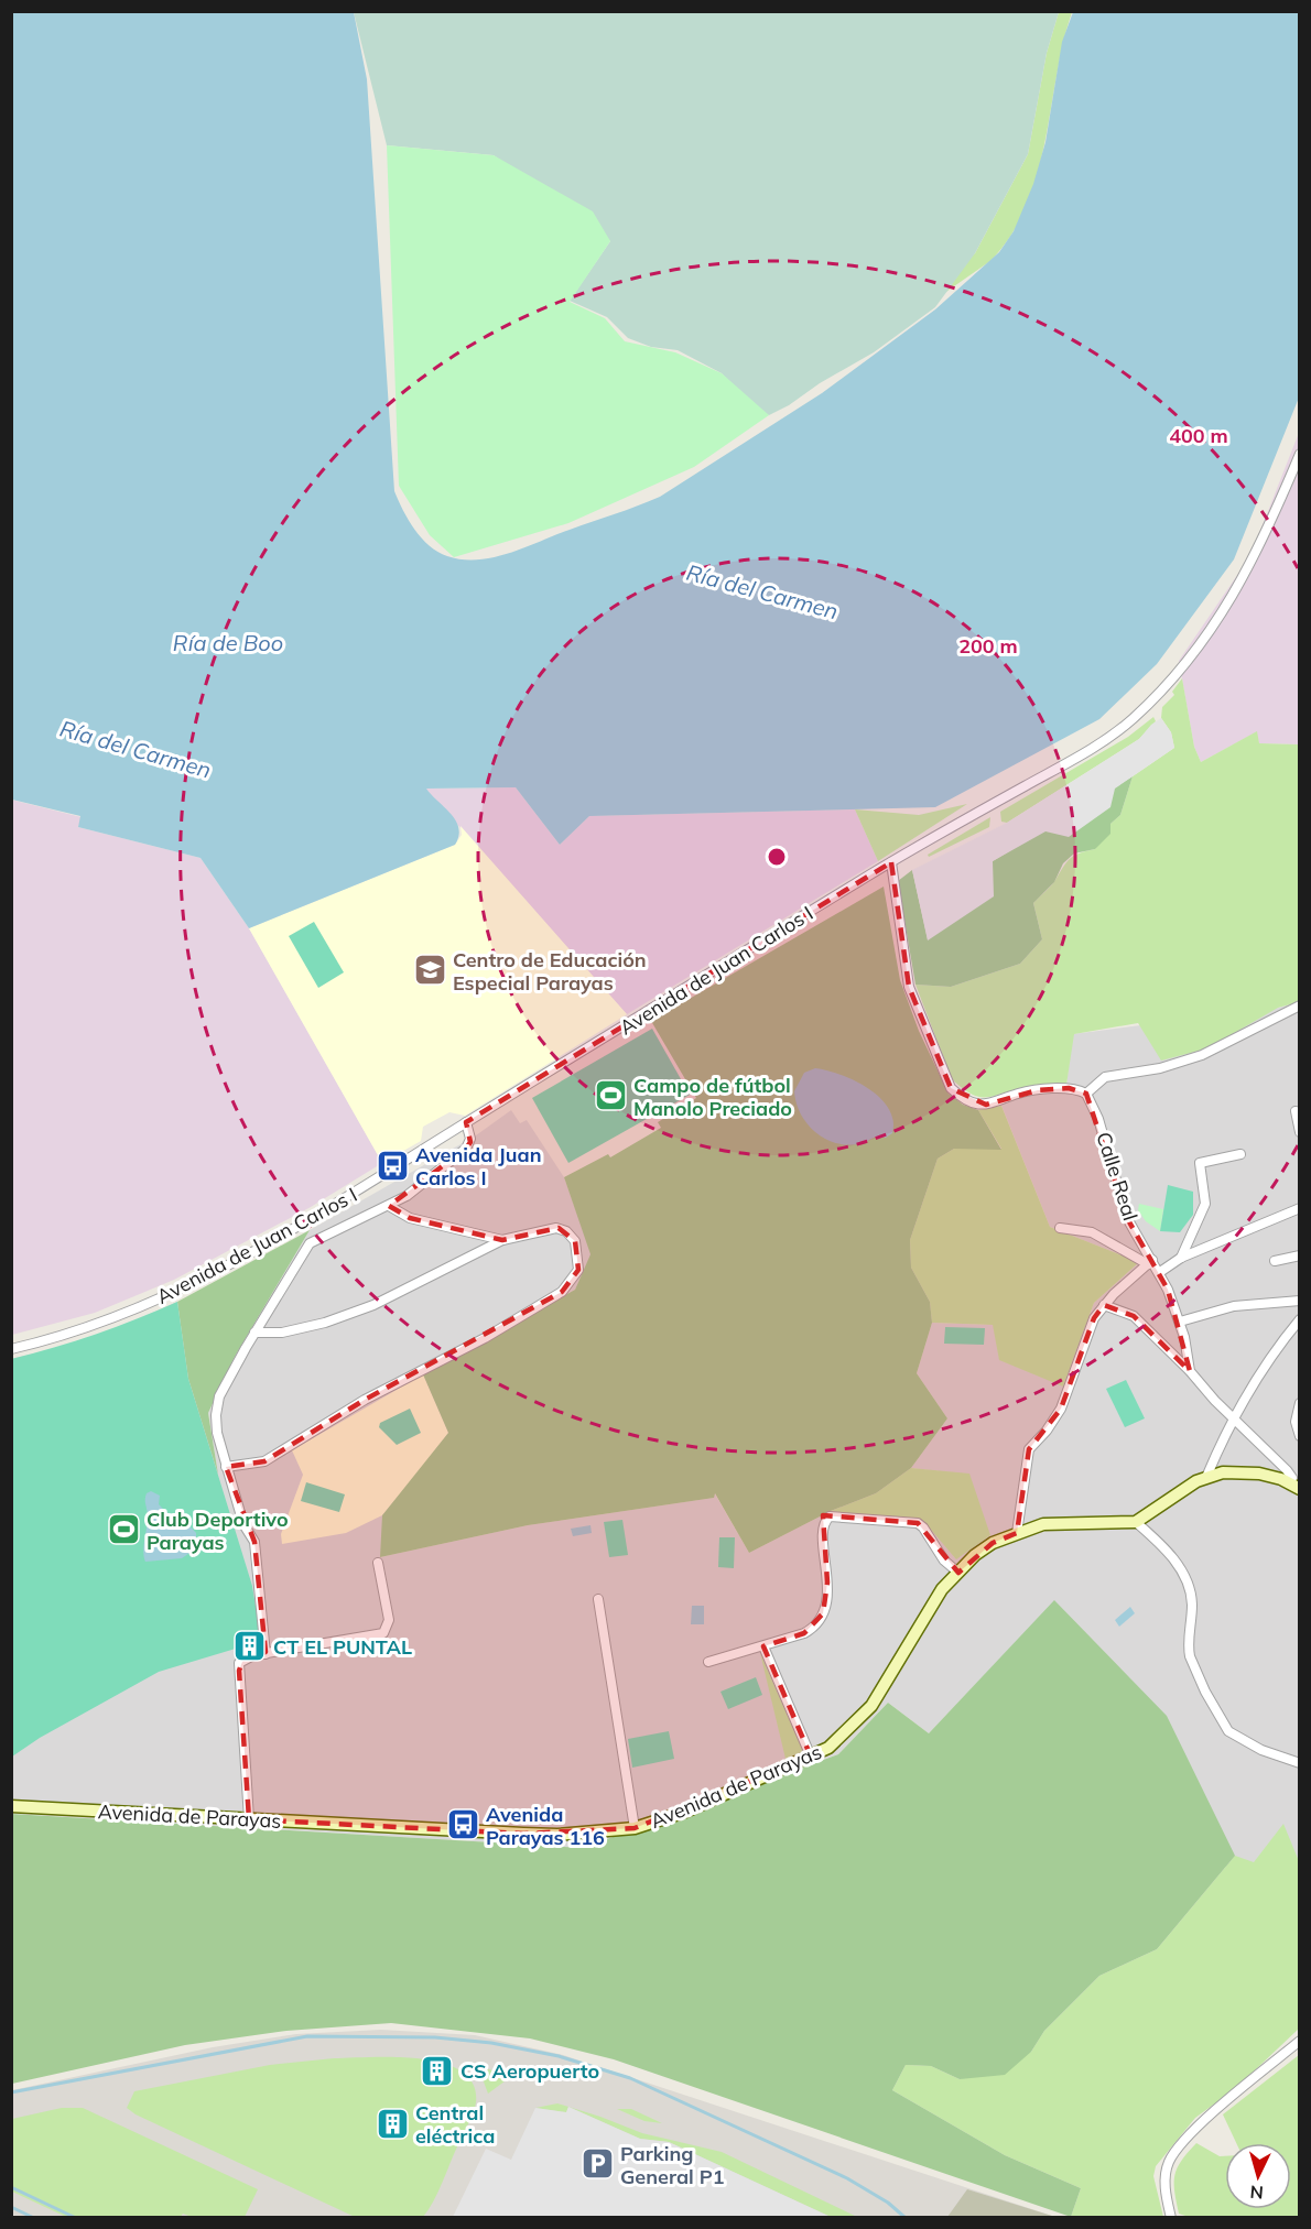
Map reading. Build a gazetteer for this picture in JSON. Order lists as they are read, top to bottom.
{
  "streets": {
    "street": ["Avenida de Juan Carlos I", "Calle Real", "Avenida de Parayas"]
  },
  "water": ["Ría del Carmen", "Ría de Boo"],
  "places": {
    "school or university": ["Centro de Educación Especial Parayas"],
    "sports": ["Campo de fútbol Manolo Preciado", "Club Deportivo Parayas"],
    "bus stop": ["Avenida Juan Carlos I", "Avenida Parayas 116"],
    "building": ["CT EL PUNTAL", "CS Aeropuerto", "Central eléctrica"],
    "parking": ["Parking General P1"]
  },
  "north": "bottom",
  "rings": ["400 m", "200 m"]
}
